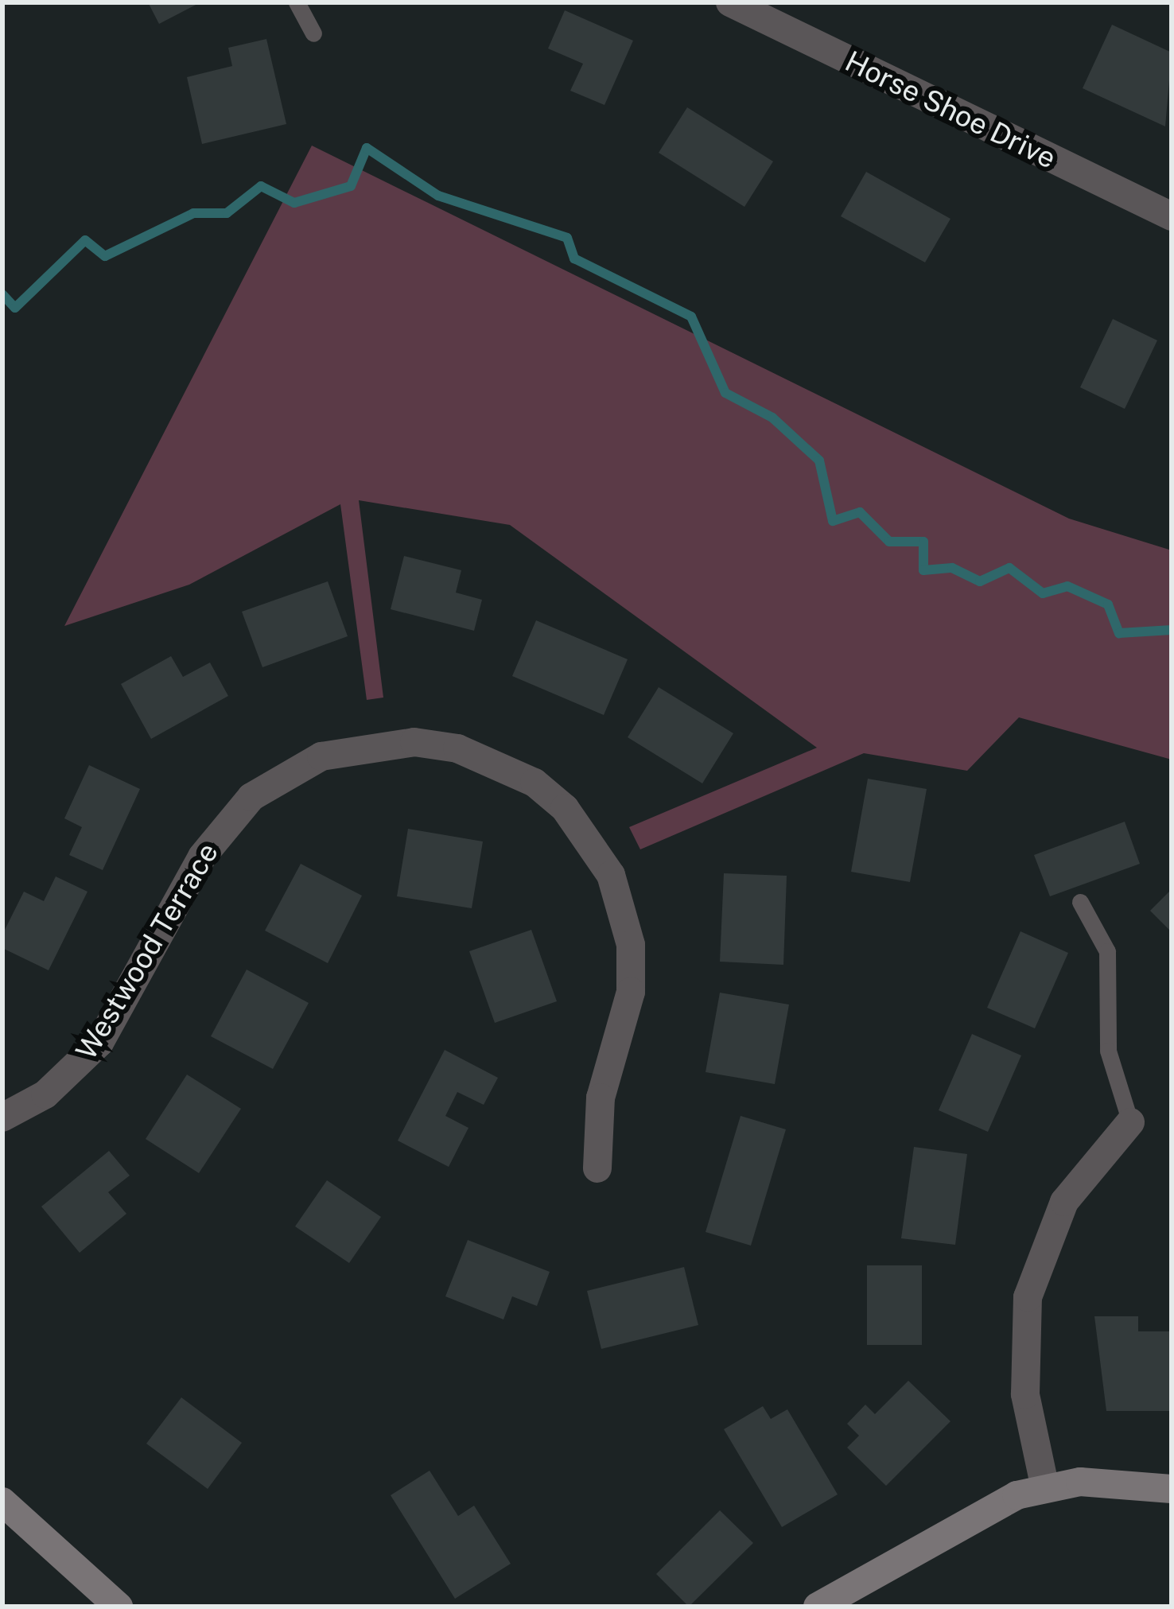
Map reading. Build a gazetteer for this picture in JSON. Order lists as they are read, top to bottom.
{
  "streets": {
    "street": ["Horse Shoe Drive", "Westwood Terrace"]
  }
}
